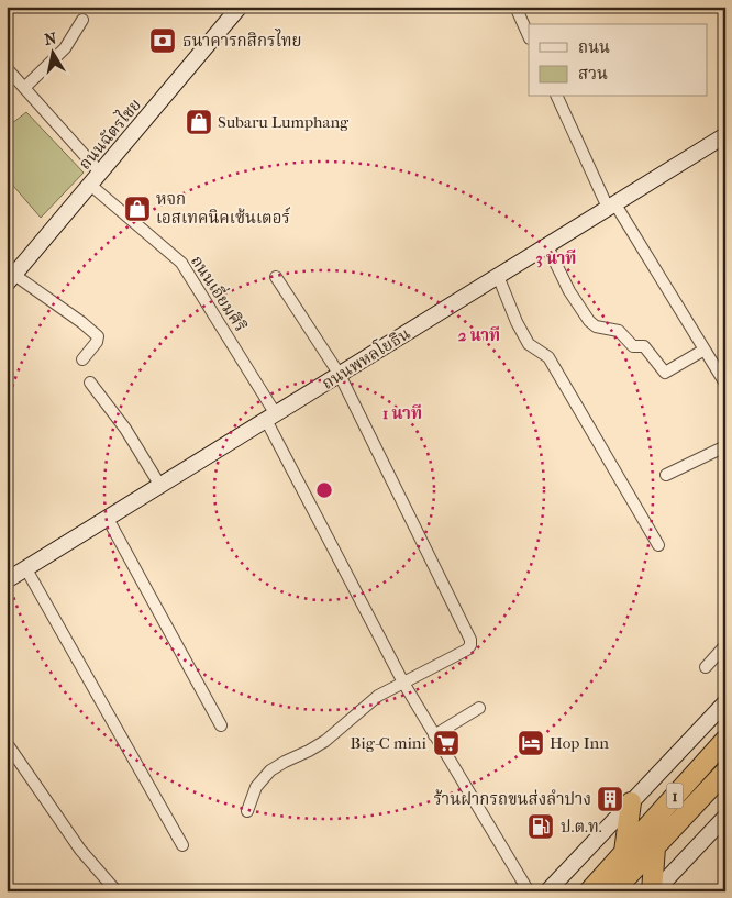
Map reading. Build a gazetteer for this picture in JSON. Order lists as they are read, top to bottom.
{
  "streets": {
    "highway": ["1"],
    "main road": ["ถนนฉัตรไชย", "ถนนพหลโยธิน"],
    "street": ["ถนนเอี่ยมศิริ"]
  },
  "crossings": [
    ["ถนนฉัตรไชย", "ถนนเอี่ยมศิริ"],
    ["ถนนเอี่ยมศิริ", "ถนนพหลโยธิน"]
  ],
  "places": {
    "bank": ["ธนาคารกสิกรไทย"],
    "shop": ["Subaru Lumphang", "หจก เอสเทคนิคเซ้นเตอร์"],
    "supermarket": ["Big-C mini"],
    "hotel": ["Hop Inn"],
    "building": ["ร้านฝากรถขนส่งลำปาง"],
    "fuel station": ["ป.ต.ท."]
  },
  "legend": ["ถนน", "สวน"],
  "north": "top",
  "rings": ["3 นาที", "2 นาที", "1 นาที"]
}
